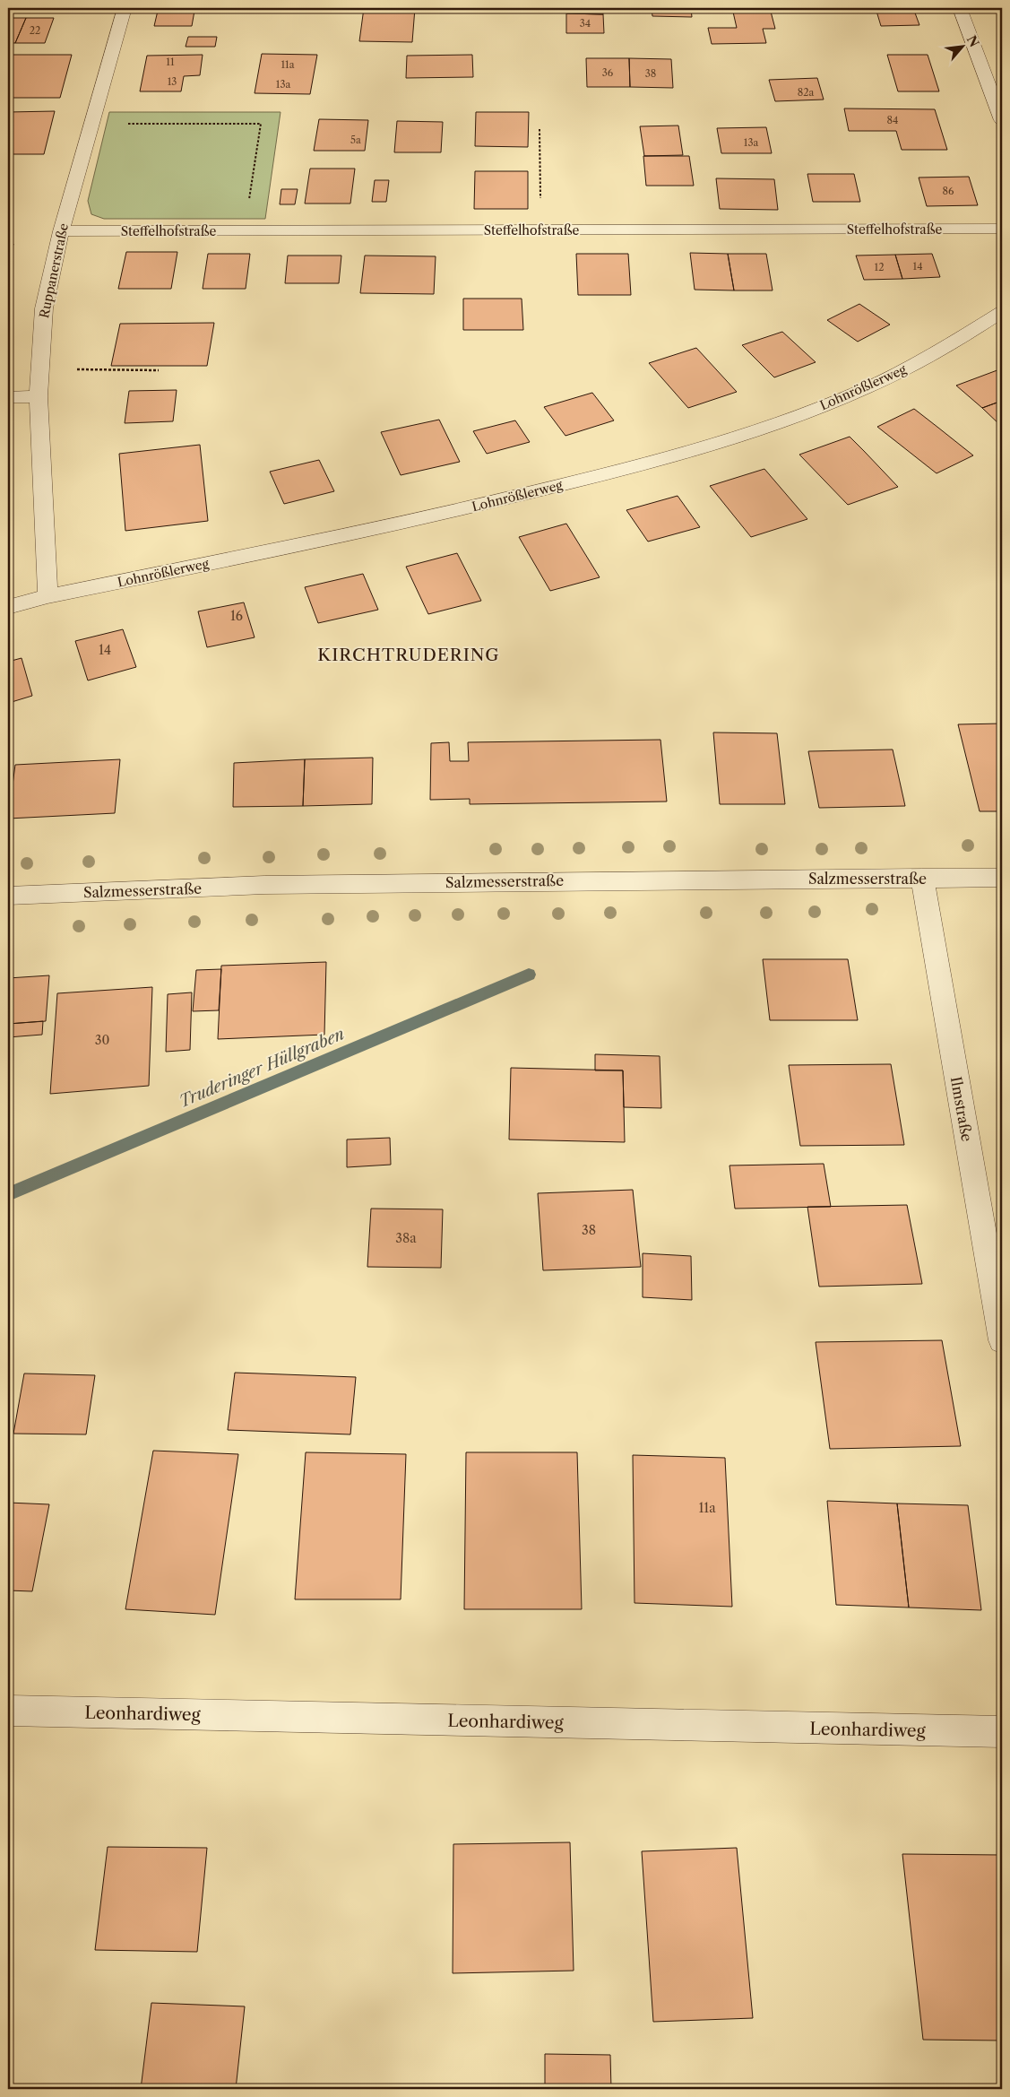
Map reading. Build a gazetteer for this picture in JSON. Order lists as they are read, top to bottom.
{
  "streets": {
    "street": [
      "Steffelhofstraße",
      "Ruppanerstraße",
      "Lohnrößlerweg",
      "Salzmesserstraße",
      "Ilmstraße",
      "Leonhardiweg"
    ]
  },
  "crossings": [
    ["Steffelhofstraße", "Ruppanerstraße"],
    ["Ruppanerstraße", "Lohnrößlerweg"],
    ["Salzmesserstraße", "Ilmstraße"]
  ],
  "districts": ["KIRCHTRUDERING"],
  "water": ["Truderinger Hüllgraben"],
  "house_numbers": [
    "34",
    "22",
    "11",
    "11a",
    "36",
    "38",
    "13",
    "13a",
    "82a",
    "84",
    "5a",
    "13a",
    "86",
    "14",
    "12",
    "16",
    "14",
    "30",
    "38",
    "38a",
    "11a"
  ],
  "north": "top right"
}
